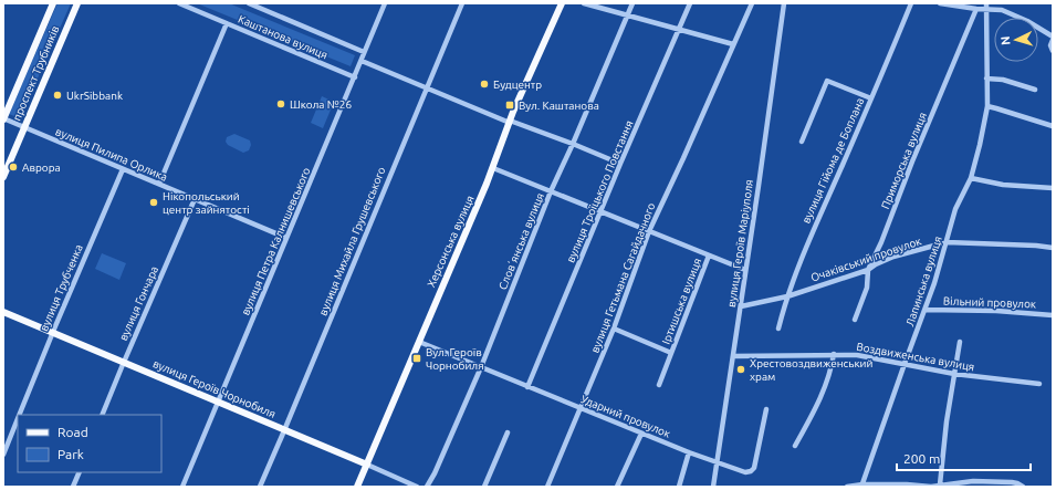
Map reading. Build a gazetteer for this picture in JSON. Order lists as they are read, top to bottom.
{
  "streets": {
    "main road": ["проспект Трубників", "Херсонська вулиця", "вулиця Героїв Чорнобиля"],
    "street": [
      "Каштанова вулиця",
      "вулиця Пилипа Орлика",
      "вулиця Гійома де Боплана",
      "Приморська вулиця",
      "вулиця Троїцького Повстання",
      "вулиця Петра Калнишевського",
      "вулиця Михайла Грушевського",
      "Словʼянська вулиця",
      "вулиця Героїв Маріуполя",
      "Очаківський провулок",
      "вулиця Гетьмана Сагайдачного",
      "Лапинська вулиця",
      "вулиця Трубченка",
      "Іртишська вулиця",
      "Вільний провулок",
      "вулиця Гончара",
      "Воздвиженська вулиця",
      "Ударний провулок"
    ]
  },
  "crossings": [
    ["Каштанова вулиця", "вулиця Петра Калнишевського"],
    ["проспект Трубників", "вулиця Пилипа Орлика"],
    ["вулиця Пилипа Орлика", "вулиця Петра Калнишевського"],
    ["вулиця Пилипа Орлика", "вулиця Трубченка"],
    ["вулиця Пилипа Орлика", "вулиця Гончара"],
    ["вулиця Гійома де Боплана", "Очаківський провулок"],
    ["Приморська вулиця", "Очаківський провулок"],
    ["вулиця Троїцького Повстання", "Ударний провулок"],
    ["вулиця Петра Калнишевського", "вулиця Героїв Чорнобиля"],
    ["вулиця Михайла Грушевського", "вулиця Героїв Чорнобиля"],
    ["Херсонська вулиця", "вулиця Героїв Чорнобиля"],
    ["Херсонська вулиця", "Ударний провулок"],
    ["Словʼянська вулиця", "Ударний провулок"],
    ["вулиця Героїв Маріуполя", "Очаківський провулок"],
    ["вулиця Героїв Маріуполя", "Воздвиженська вулиця"],
    ["вулиця Героїв Маріуполя", "Ударний провулок"],
    ["Очаківський провулок", "Лапинська вулиця"],
    ["вулиця Гетьмана Сагайдачного", "Іртишська вулиця"],
    ["вулиця Гетьмана Сагайдачного", "Ударний провулок"],
    ["Лапинська вулиця", "Вільний провулок"],
    ["Лапинська вулиця", "Воздвиженська вулиця"],
    ["вулиця Трубченка", "вулиця Героїв Чорнобиля"],
    ["вулиця Гончара", "вулиця Героїв Чорнобиля"]
  ],
  "places": {
    "other": [
      "Будцентр",
      "UkrSibbank",
      "Школа №26",
      "Аврора",
      "Нікопольський центр зайнятості",
      "Хрестовоздвиженський храм"
    ],
    "transit": ["Вул. Каштанова", "Вул. Героїв Чорнобиля"]
  },
  "legend": ["Road", "Park"],
  "scale_bar": "200 m",
  "north": "left"
}
